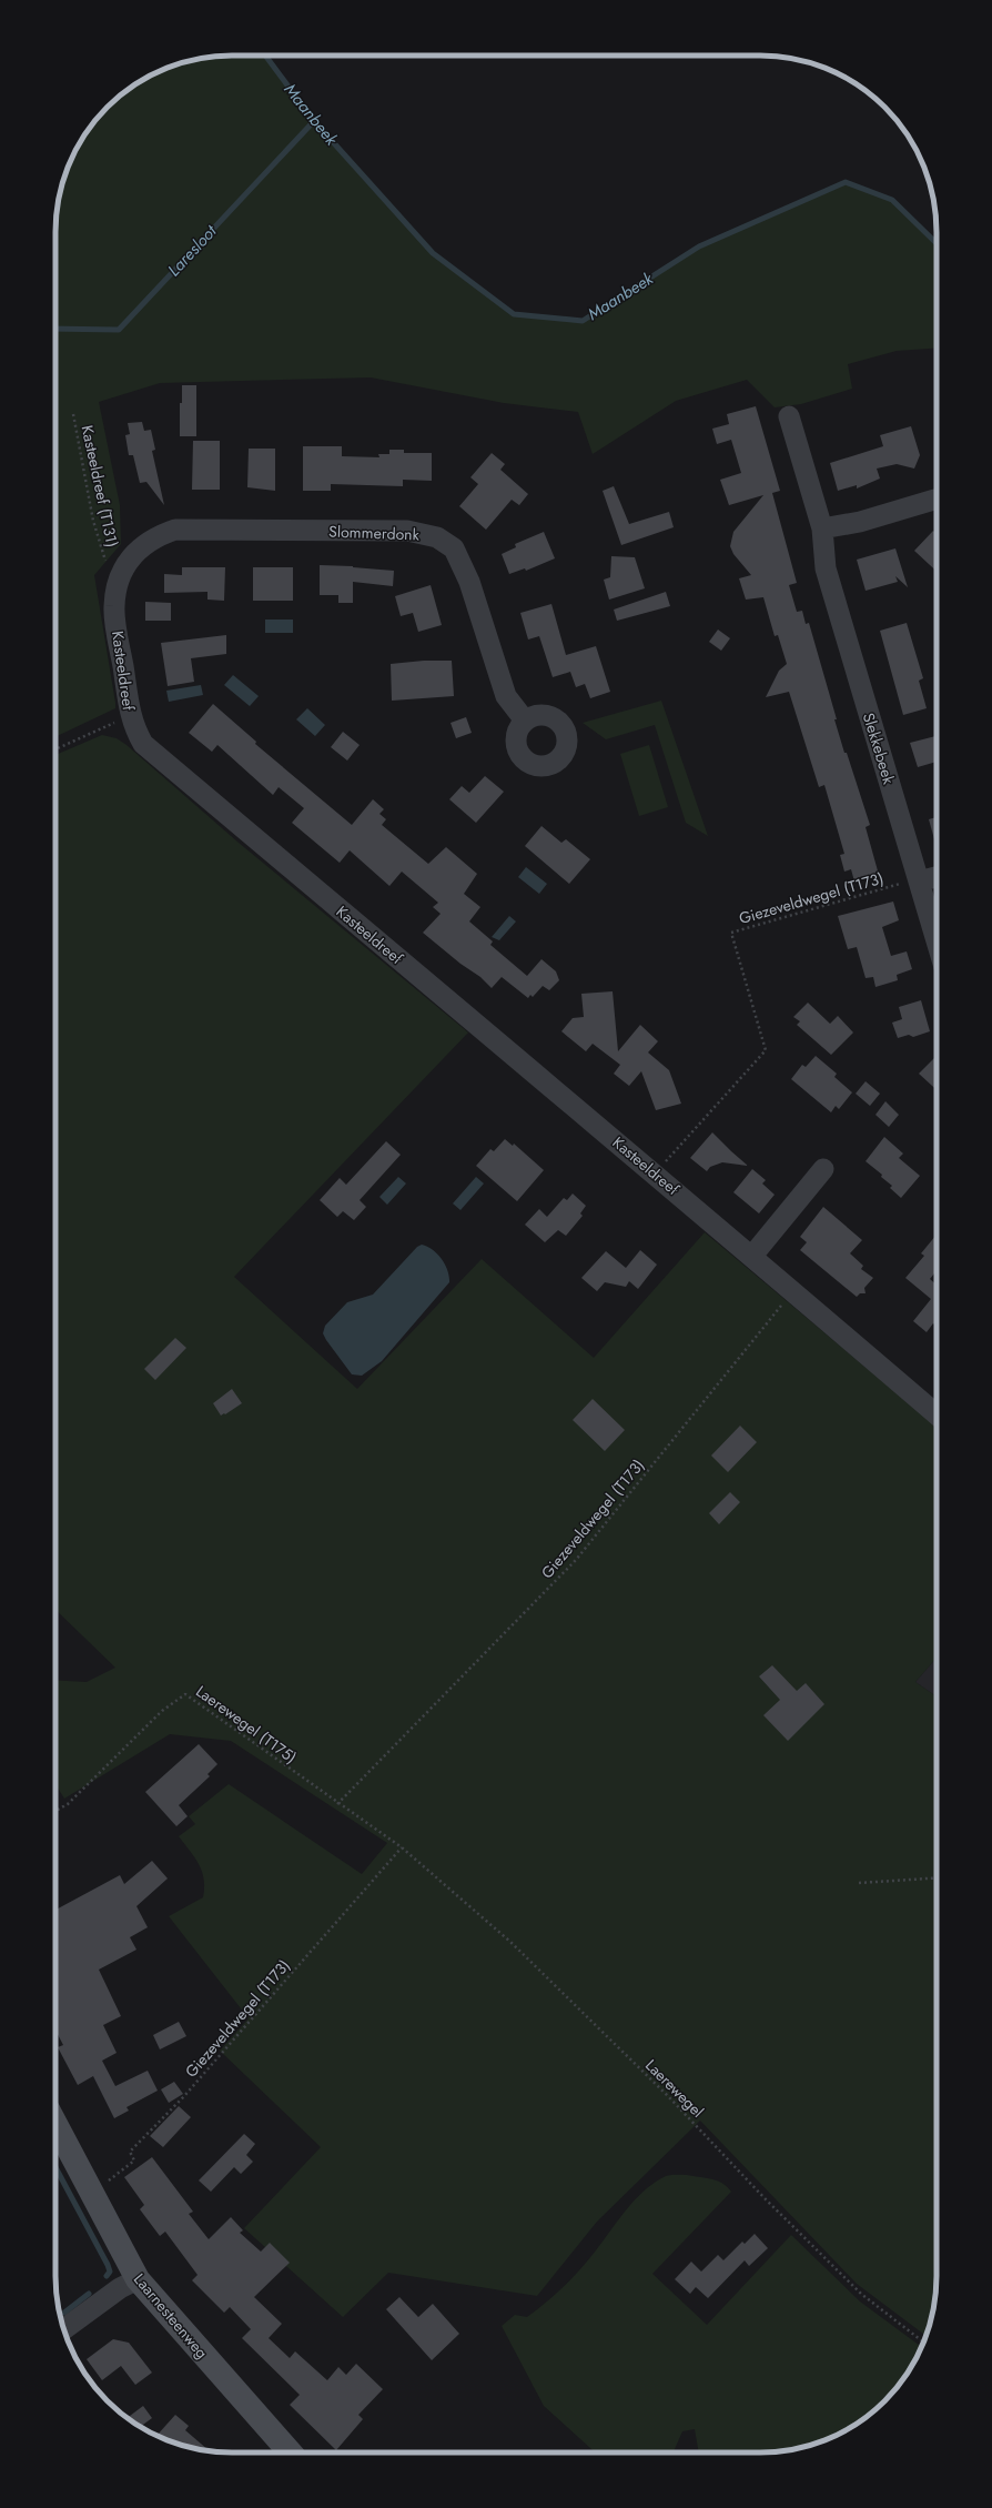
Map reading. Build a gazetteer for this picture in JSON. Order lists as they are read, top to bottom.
{
  "streets": {
    "street": [
      "Slommerdonk",
      "Kasteeldreef",
      "Slekkebeek",
      "Laarnesteenweg"
    ],
    "path": [
      "Kasteeldreef (T131)",
      "Giezeveldwegel (T173)",
      "Laerewegel (T175)",
      "Laerewegel"
    ]
  },
  "crossings": [
    ["Kasteeldreef (T131)", "Kasteeldreef"],
    ["Slommerdonk", "Kasteeldreef"],
    ["Kasteeldreef", "Giezeveldwegel (T173)"],
    ["Slekkebeek", "Giezeveldwegel (T173)"],
    ["Giezeveldwegel (T173)", "Laerewegel (T175)"],
    ["Giezeveldwegel (T173)", "Laerewegel"],
    ["Giezeveldwegel (T173)", "Laarnesteenweg"],
    ["Laerewegel (T175)", "Laerewegel"]
  ],
  "water": ["Maanbeek", "Laresloot"]
}
